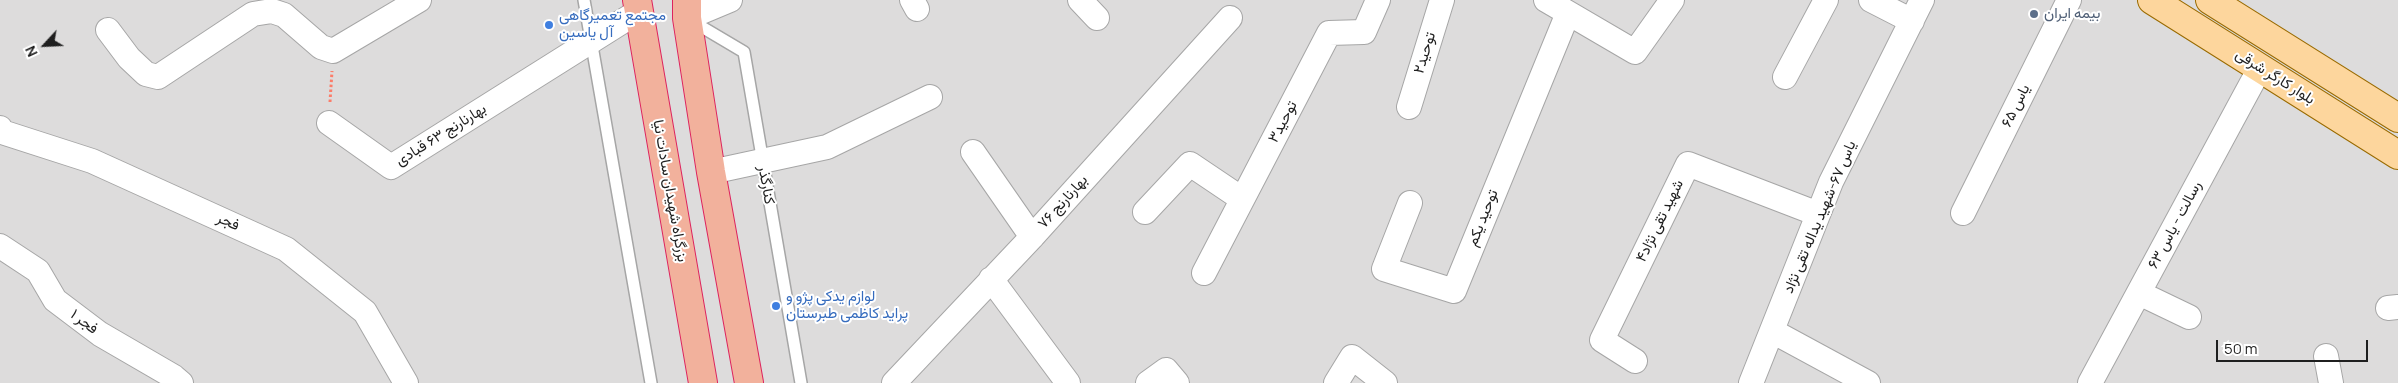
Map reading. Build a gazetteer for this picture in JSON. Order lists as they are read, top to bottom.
{
  "streets": {
    "highway": ["بزرگراه شهیدان سادات نیا"],
    "main road": ["بلوار کارگر شرقی"],
    "street": [
      "توحید۲",
      "یاس ۶۵",
      "توحید۳",
      "بهارنارنج ۶۳ قبادی",
      "بهارنارنج ۷۶",
      "یاس ۶۷-شهید یداله تقی نژاد",
      "توحید یکم",
      "شهید تقی نژاد۴",
      "فجر",
      "رسالت - یاس ۶۳",
      "فجر ۱"
    ],
    "lane": ["کنارگذر"]
  },
  "crossings": [
    ["بلوار کارگر شرقی", "رسالت - یاس ۶۳"],
    ["یاس ۶۷-شهید یداله تقی نژاد", "شهید تقی نژاد۴"]
  ],
  "places": ["بیمه ایران", "مجتمع تعمیرگاهی آل یاسین", "لوازم یدکی پژو و پراید کاظمی طبرستان"],
  "scale_bar": "50 m",
  "north": "bottom left"
}
